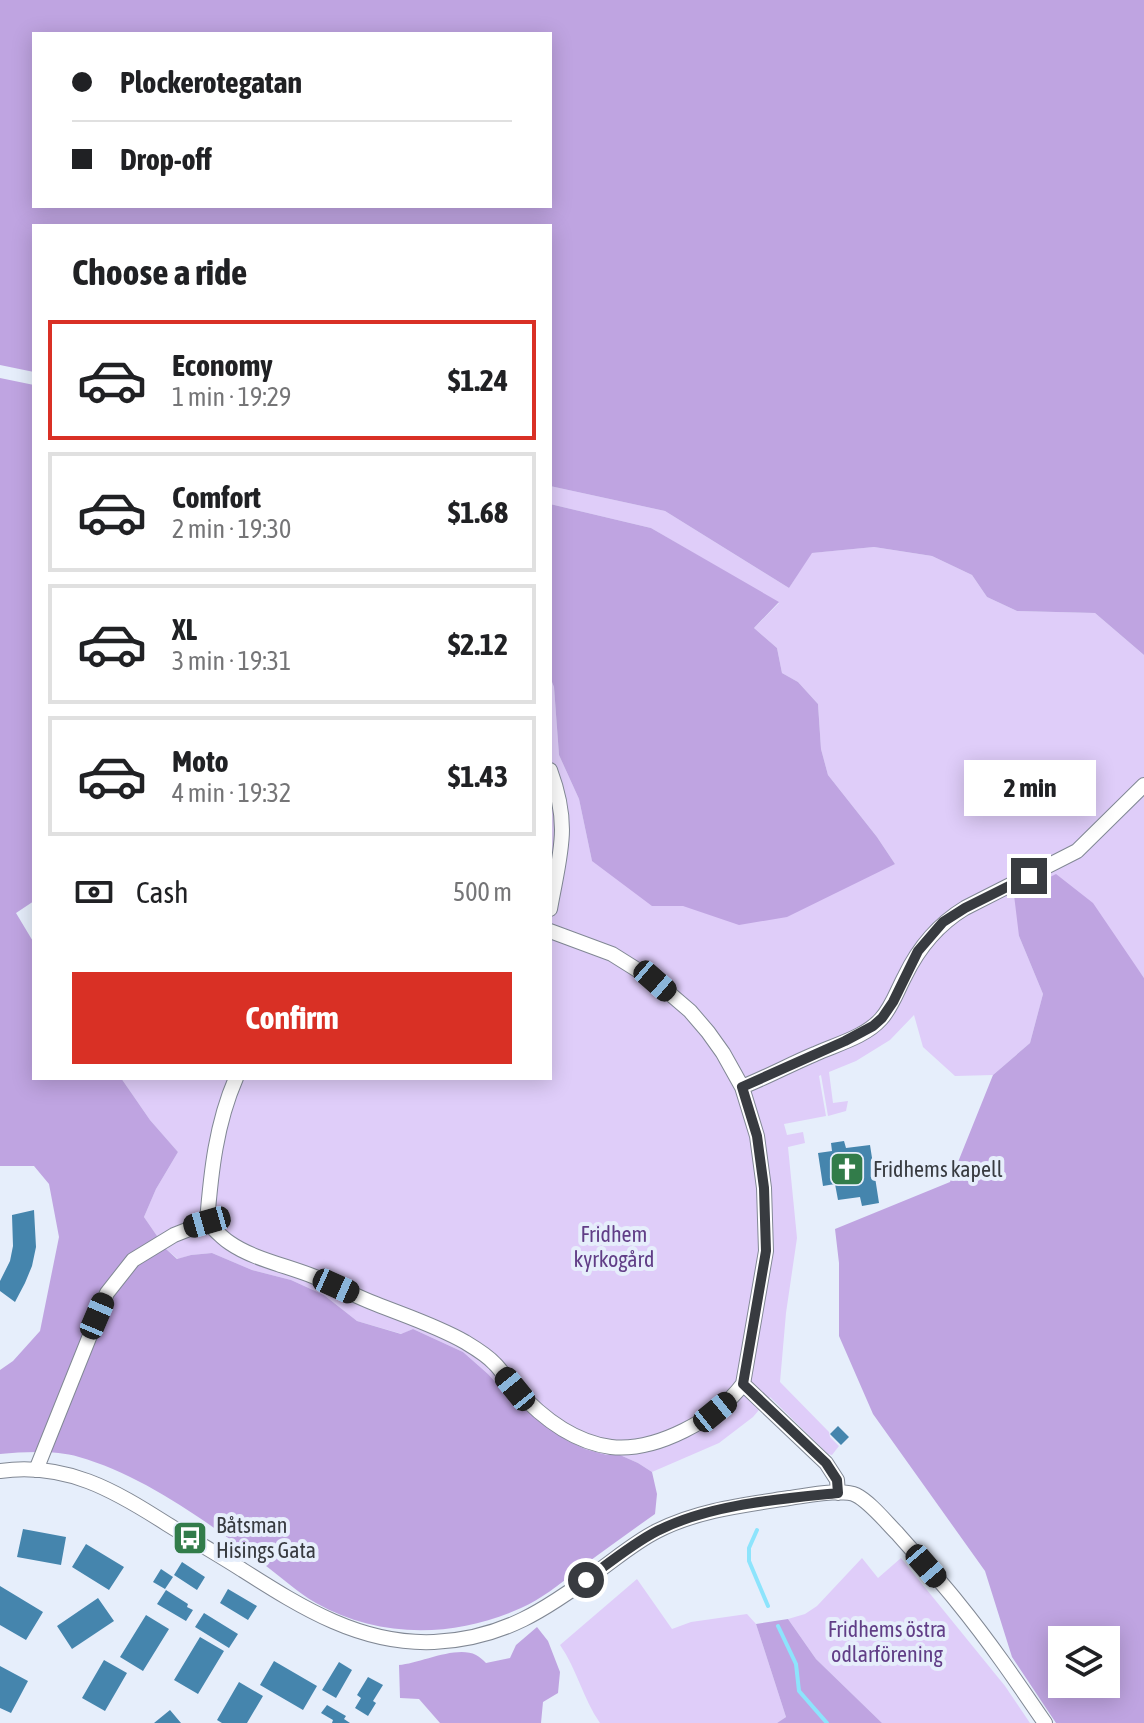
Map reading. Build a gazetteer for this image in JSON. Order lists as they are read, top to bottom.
{
  "parks": ["Fridhem kyrkogård", "Fridhems östra odlarförening"],
  "places": {
    "church": ["Fridhems kapell"],
    "bus stop": ["Båtsman Hisings Gata"]
  },
  "page": {
    "banner": ["Plockerotegatan", "Drop-off"],
    "heading": "Choose a ride",
    "list": [
      {
        "name": "Economy",
        "note": "1 min · 19:29",
        "value": "$1.24"
      },
      {
        "name": "Comfort",
        "note": "2 min · 19:30",
        "value": "$1.68"
      },
      {
        "name": "XL",
        "note": "3 min · 19:31",
        "value": "$2.12"
      },
      {
        "name": "Moto",
        "note": "4 min · 19:32",
        "value": "$1.43"
      }
    ],
    "bubble": "2 min",
    "pay": ["Cash", "500 m"],
    "buttons": "Confirm"
  }
}
